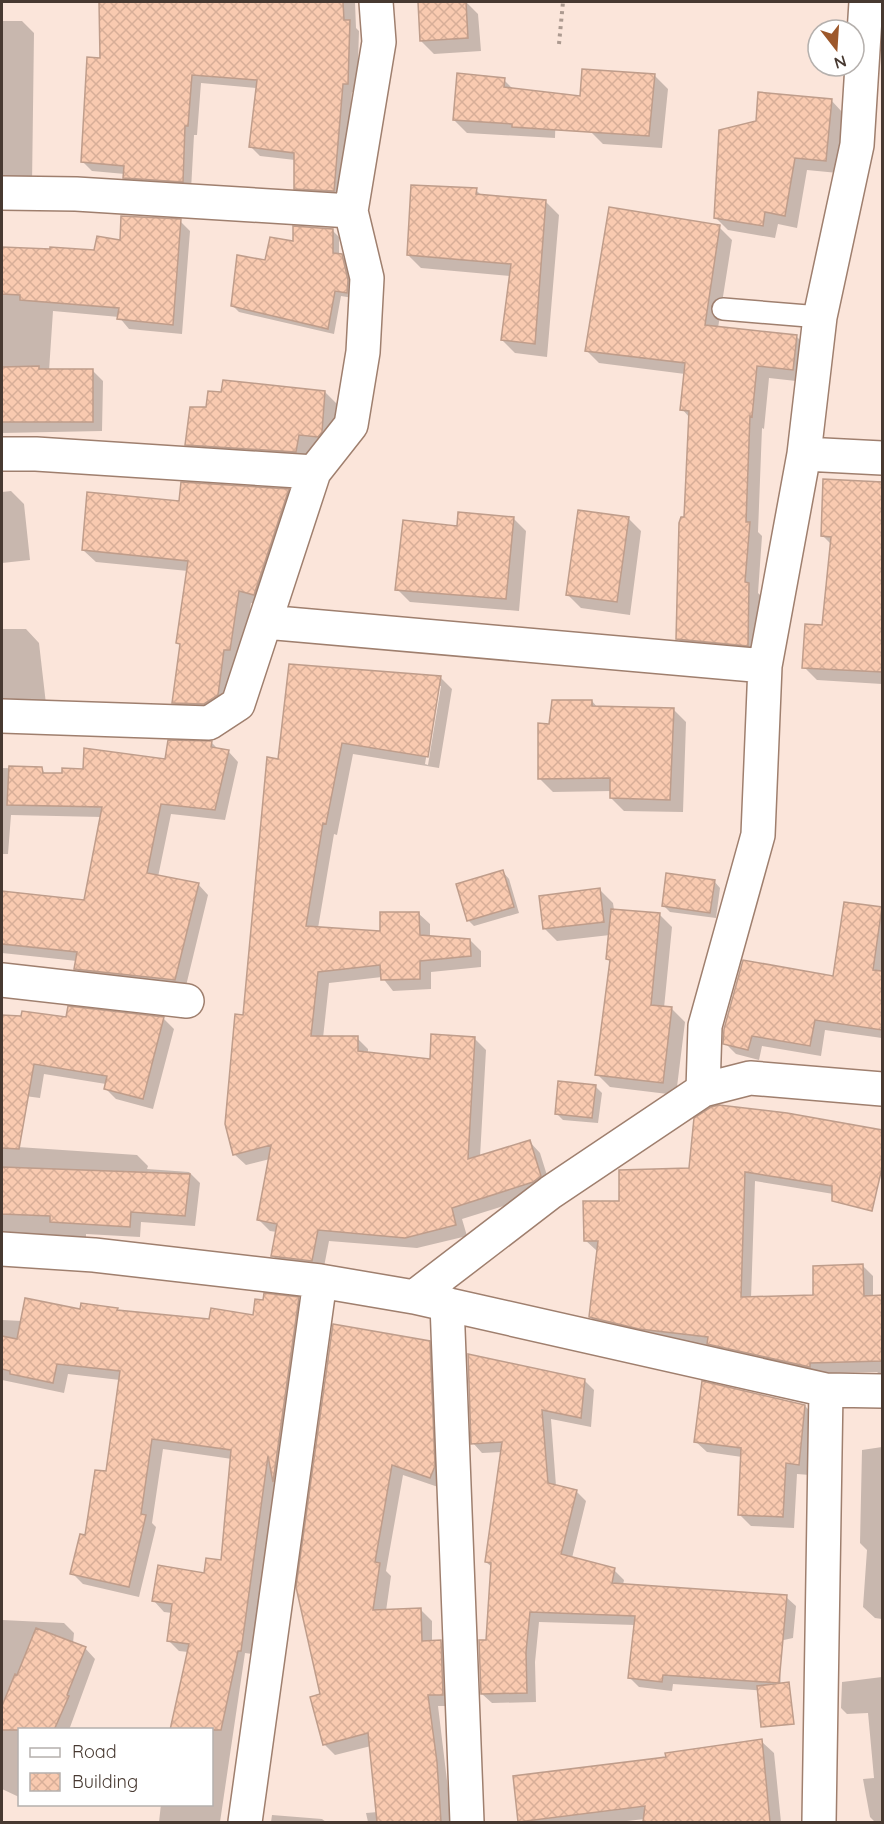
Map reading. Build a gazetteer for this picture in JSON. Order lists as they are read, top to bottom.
{
  "legend": ["Road", "Building"],
  "north": "bottom"
}
